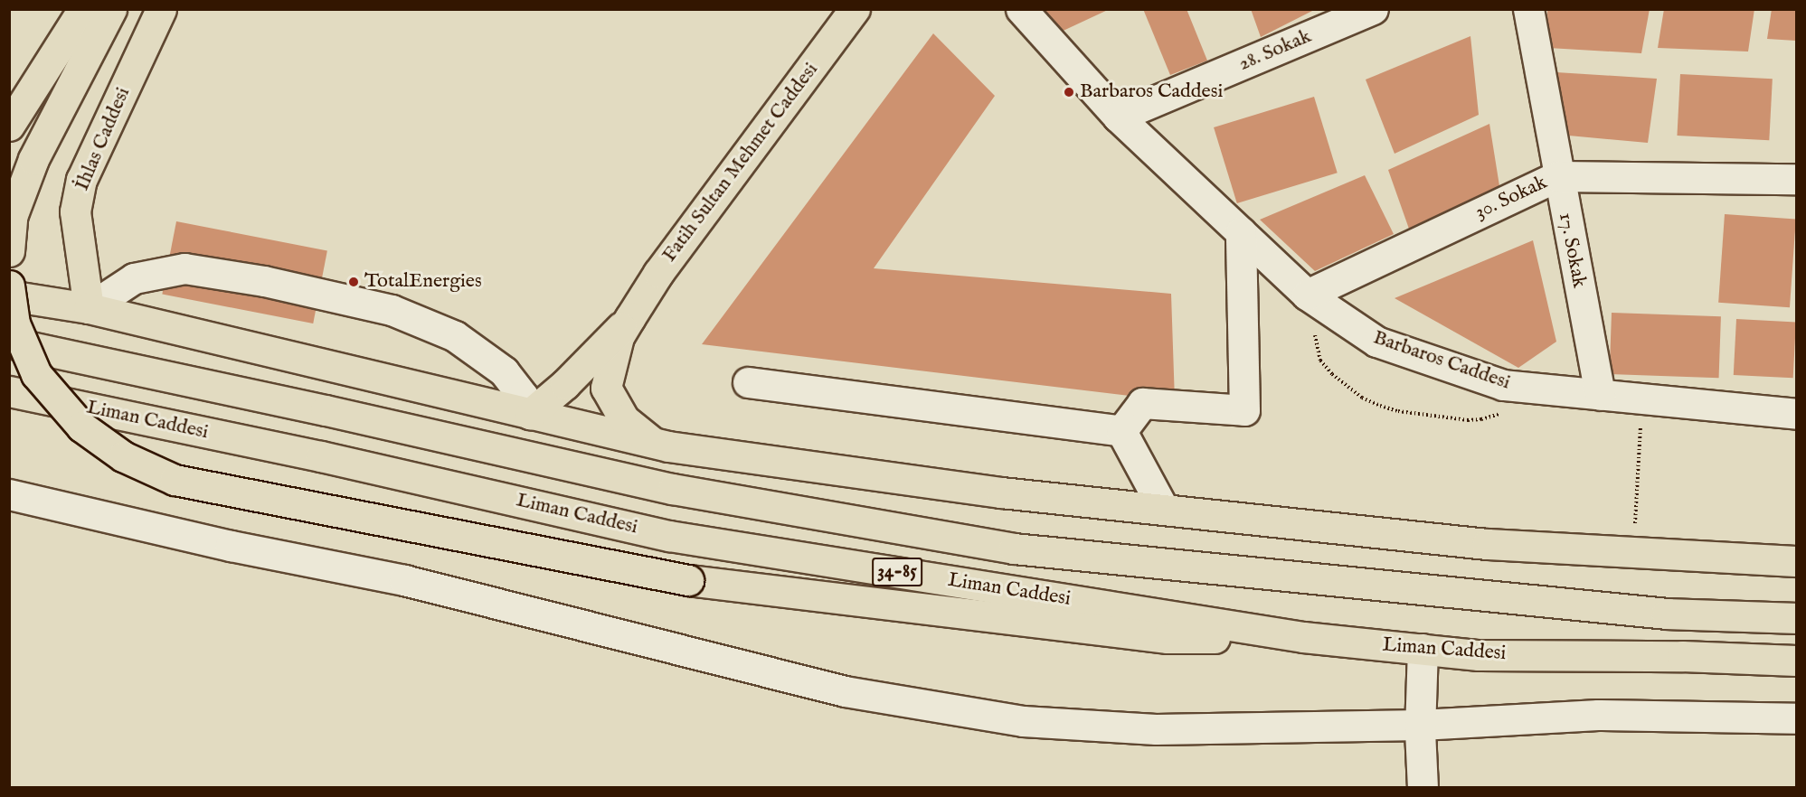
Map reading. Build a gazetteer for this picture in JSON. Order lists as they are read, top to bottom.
{
  "streets": {
    "main road": [
      "İhlas Caddesi",
      "Fatih Sultan Mehmet Caddesi",
      "Liman Caddesi",
      "34-85"
    ],
    "street": [
      "28. Sokak",
      "30. Sokak",
      "17. Sokak",
      "Barbaros Caddesi"
    ]
  },
  "crossings": [
    ["28. Sokak", "Barbaros Caddesi"],
    ["30. Sokak", "17. Sokak"],
    ["30. Sokak", "Barbaros Caddesi"],
    ["17. Sokak", "Barbaros Caddesi"]
  ],
  "places": ["Barbaros Caddesi", "TotalEnergies"]
}
